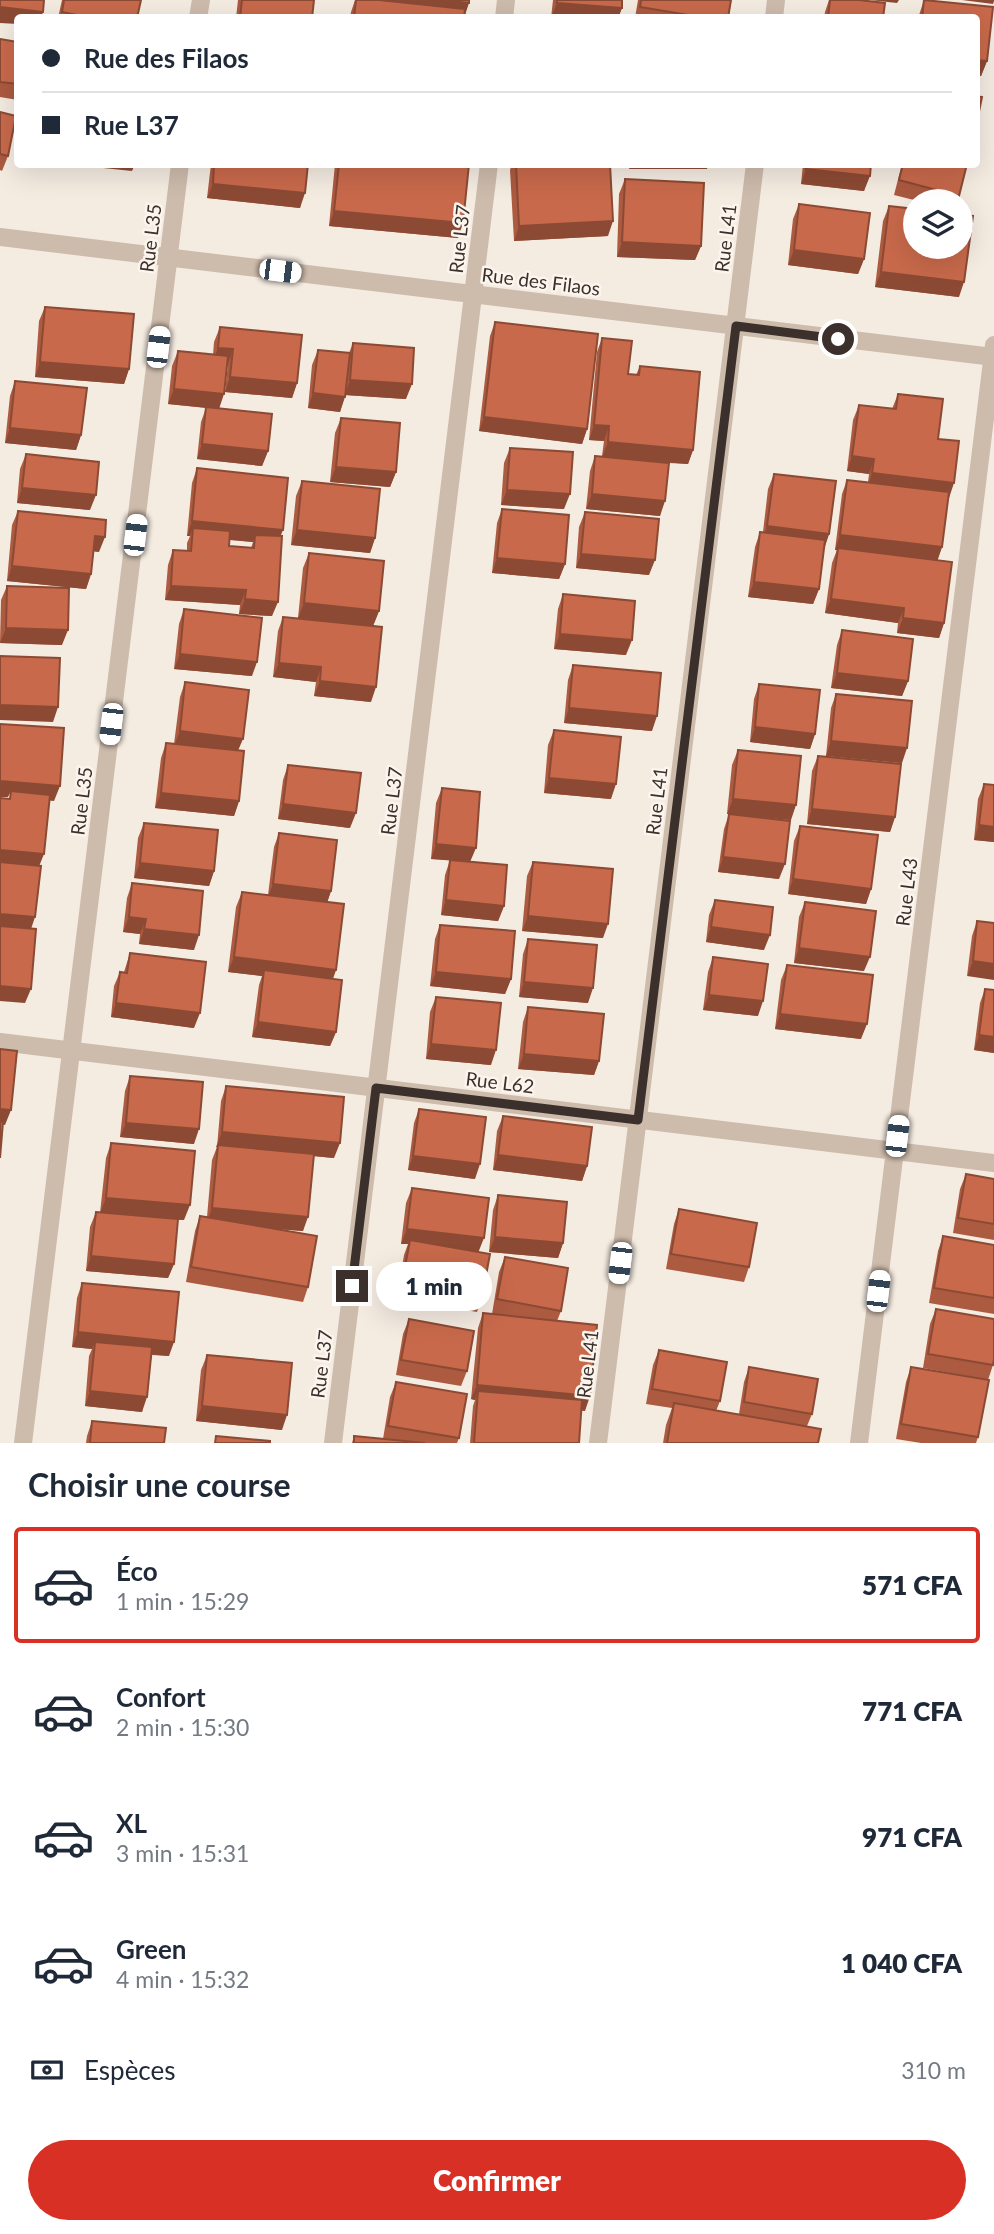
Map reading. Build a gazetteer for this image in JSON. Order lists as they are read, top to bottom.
{
  "streets": {
    "street": [
      "Rue L35",
      "Rue L41",
      "Rue L37",
      "Rue des Filaos",
      "Rue L43",
      "Rue L62"
    ]
  },
  "crossings": [
    ["Rue L35", "Rue des Filaos"],
    ["Rue L35", "Rue L62"],
    ["Rue L41", "Rue des Filaos"],
    ["Rue L41", "Rue L62"],
    ["Rue L37", "Rue des Filaos"],
    ["Rue L37", "Rue L62"],
    ["Rue des Filaos", "Rue L43"],
    ["Rue L43", "Rue L62"]
  ],
  "page": {
    "banner": ["Rue des Filaos", "Rue L37"],
    "bubble": "1 min",
    "heading": "Choisir une course",
    "list": [
      {
        "name": "Éco",
        "note": "1 min · 15:29",
        "value": "571 CFA"
      },
      {
        "name": "Confort",
        "note": "2 min · 15:30",
        "value": "771 CFA"
      },
      {
        "name": "XL",
        "note": "3 min · 15:31",
        "value": "971 CFA"
      },
      {
        "name": "Green",
        "note": "4 min · 15:32",
        "value": "1 040 CFA"
      }
    ],
    "pay": ["Espèces", "310 m"],
    "buttons": "Confirmer"
  }
}
